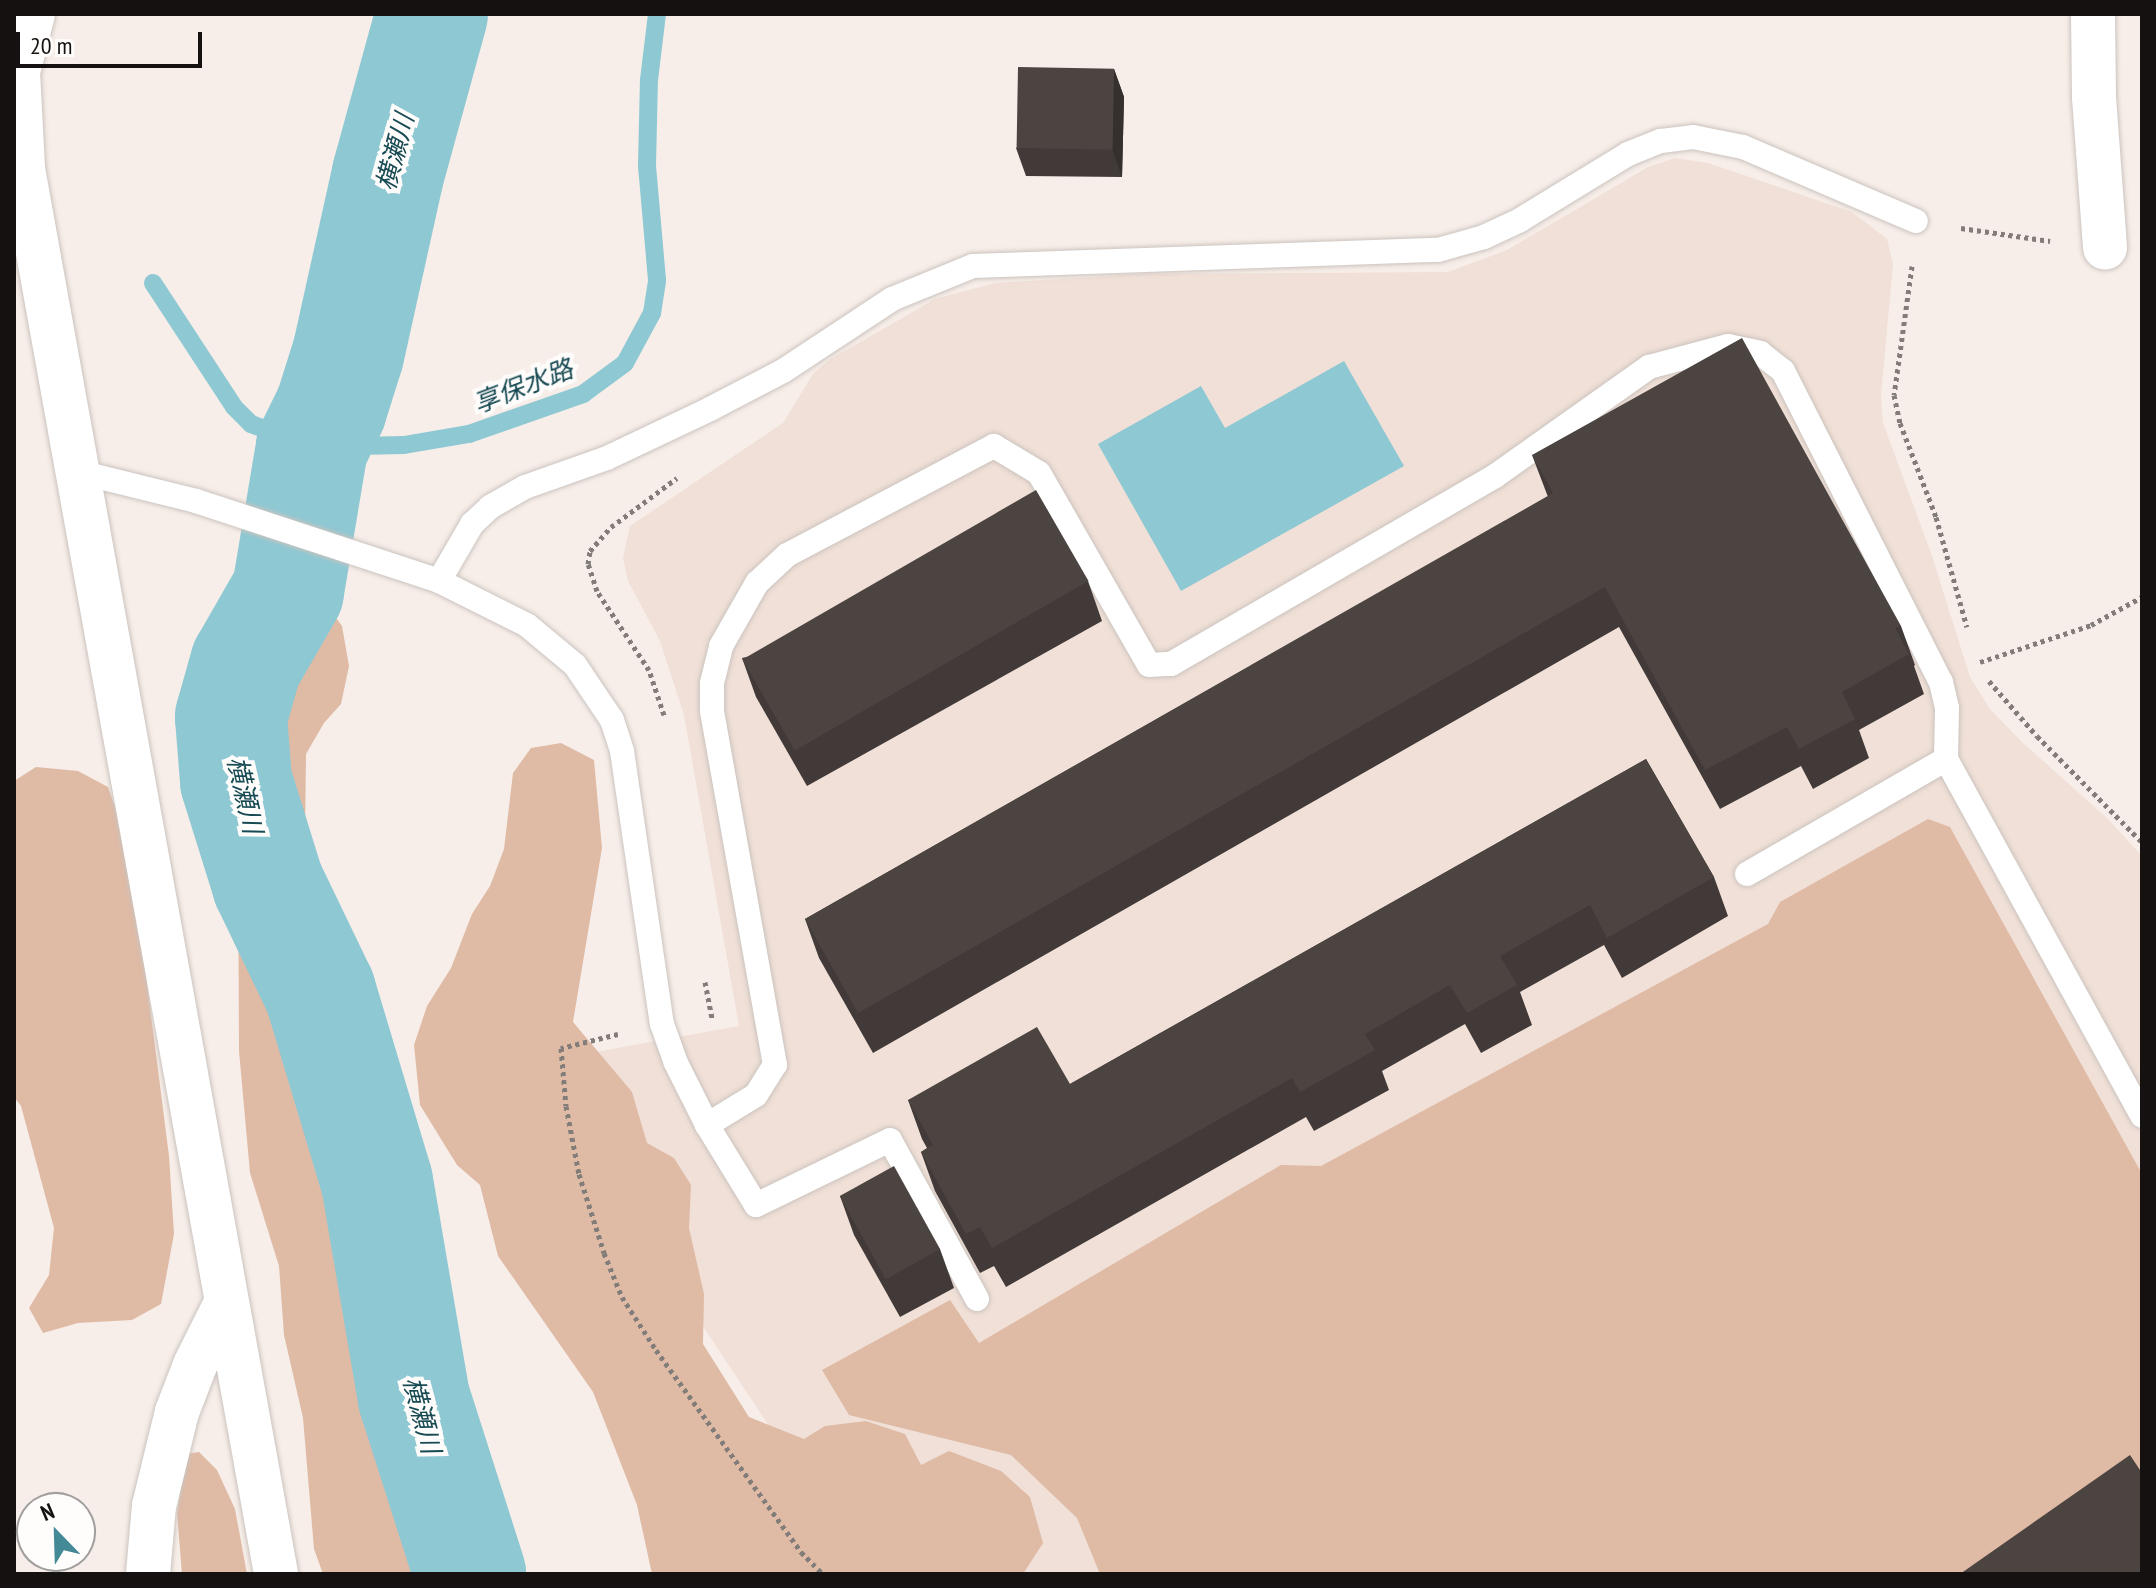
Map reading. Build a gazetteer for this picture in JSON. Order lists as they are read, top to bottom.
{
  "water": ["横瀬川", "享保水路"],
  "scale_bar": "20 m",
  "north": "top left"
}
